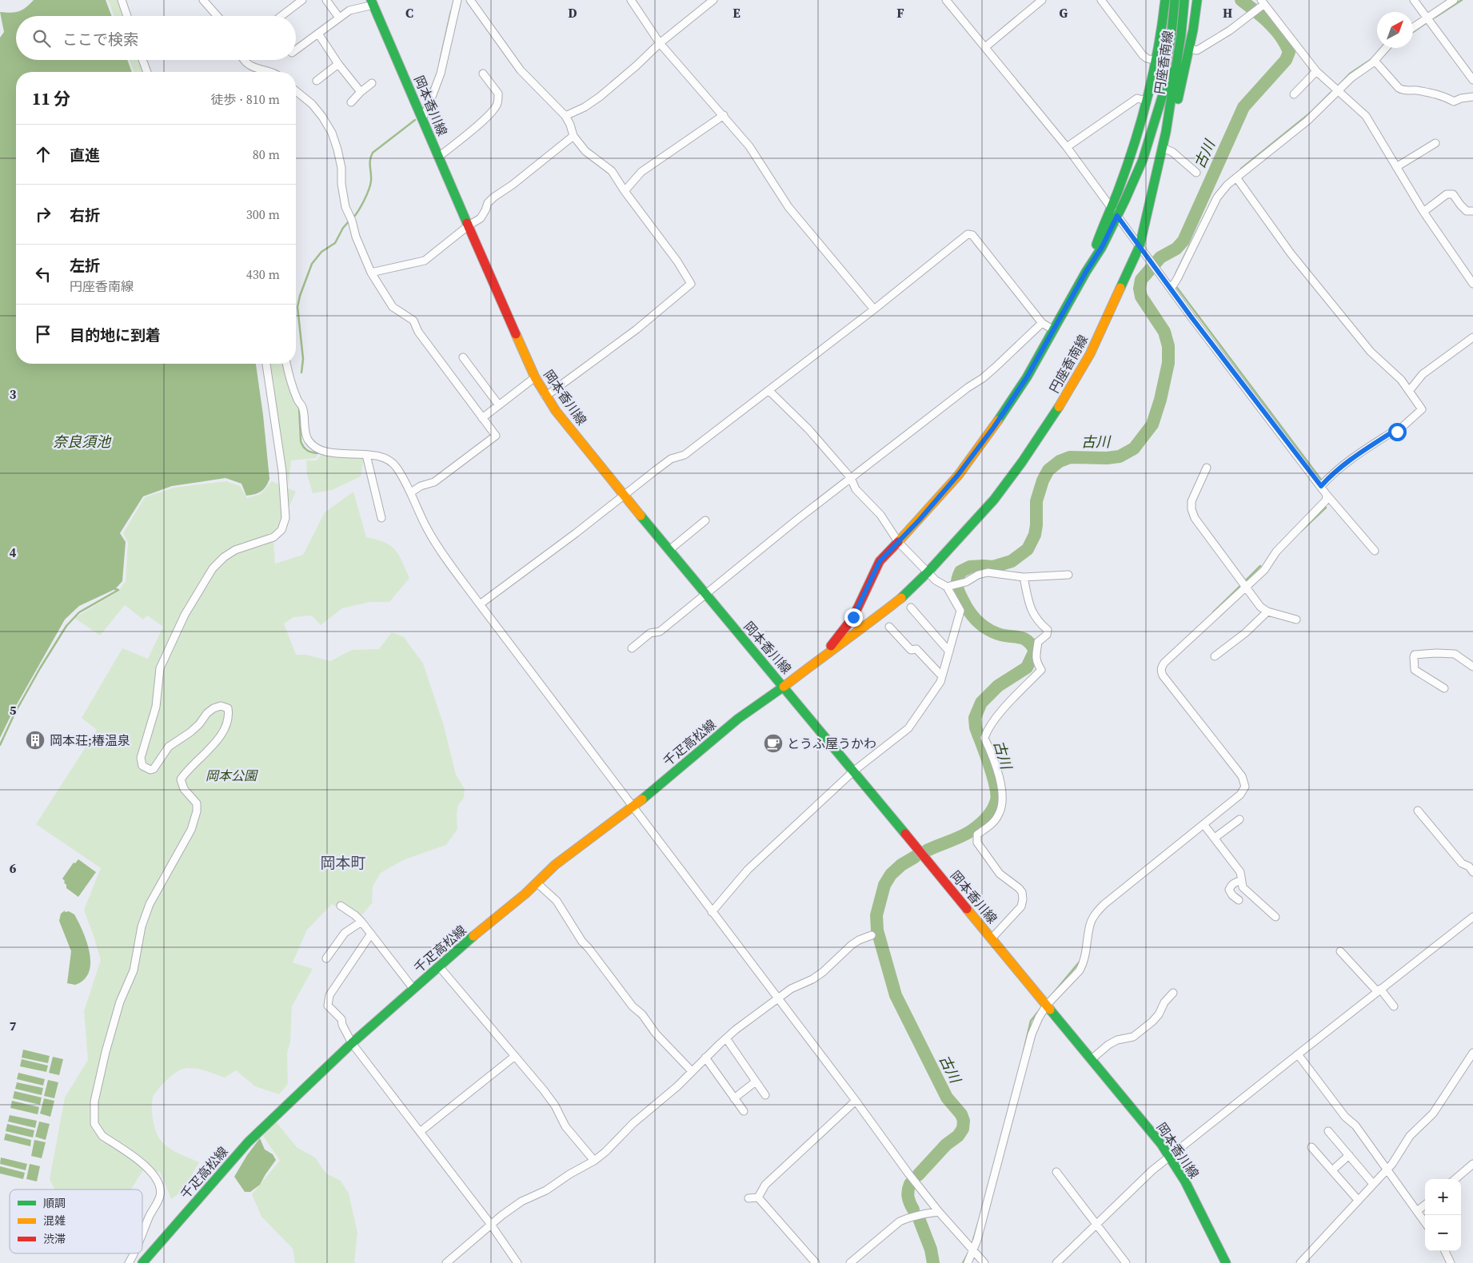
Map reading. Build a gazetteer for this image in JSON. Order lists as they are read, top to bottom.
{
  "streets": {
    "main road": ["円座香南線", "岡本香川線", "千疋高松線"]
  },
  "crossings": [
    ["円座香南線", "岡本香川線"],
    ["円座香南線", "千疋高松線"],
    ["岡本香川線", "千疋高松線"]
  ],
  "districts": ["岡本町"],
  "water": ["古川", "奈良須池"],
  "parks": ["岡本公園"],
  "places": {
    "building": ["岡本荘;椿温泉"],
    "cafe": ["とうふ屋うかわ"]
  },
  "legend": ["順調", "混雑", "渋滞"],
  "north": "top right",
  "page": {
    "search": "ここで検索",
    "heading": ["11 分", "徒歩 · 810 m"],
    "list": [
      ["直進", "80 m"],
      ["右折", "300 m"],
      ["左折", "円座香南線", "430 m"],
      "目的地に到着"
    ],
    "map_buttons": ["+", "−"]
  },
  "grid": {
    "columns": [
      "C",
      "D",
      "E",
      "F",
      "G",
      "H"
    ],
    "rows": [
      "3",
      "4",
      "5",
      "6",
      "7"
    ]
  }
}
